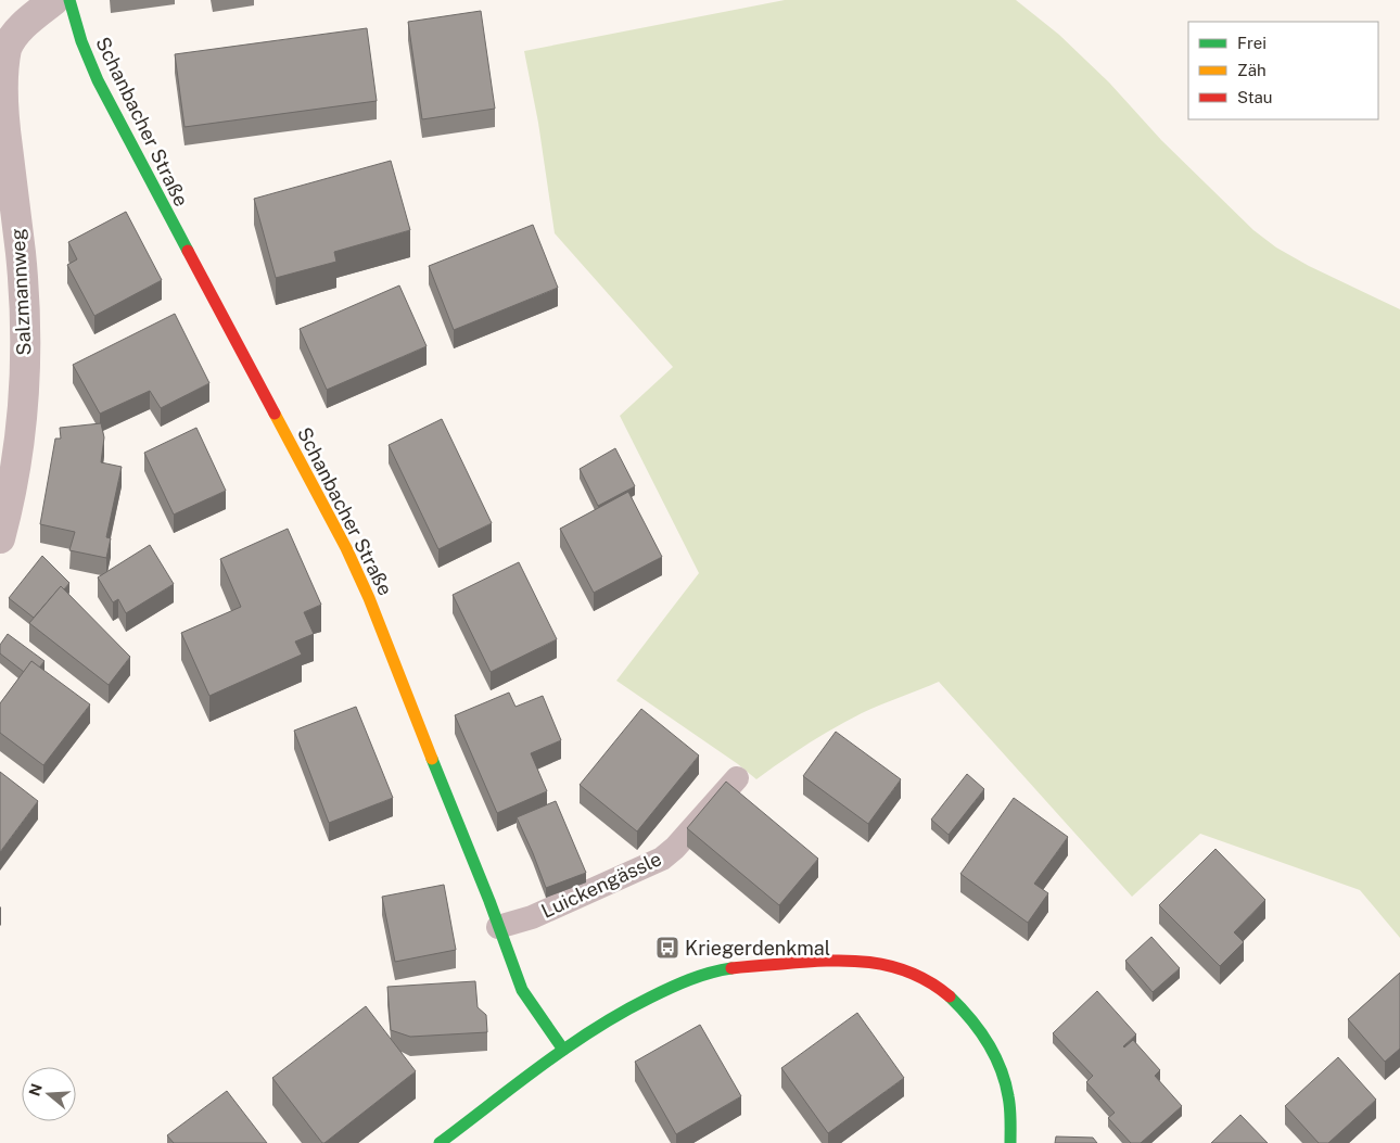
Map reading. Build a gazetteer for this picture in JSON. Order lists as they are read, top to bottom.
{
  "streets": {
    "street": ["Schanbacher Straße", "Salzmannweg"],
    "lane": ["Luickengässle"]
  },
  "crossings": [
    ["Schanbacher Straße", "Luickengässle"]
  ],
  "places": {
    "bus stop": ["Kriegerdenkmal"]
  },
  "legend": ["Frei", "Zäh", "Stau"],
  "north": "left"
}
